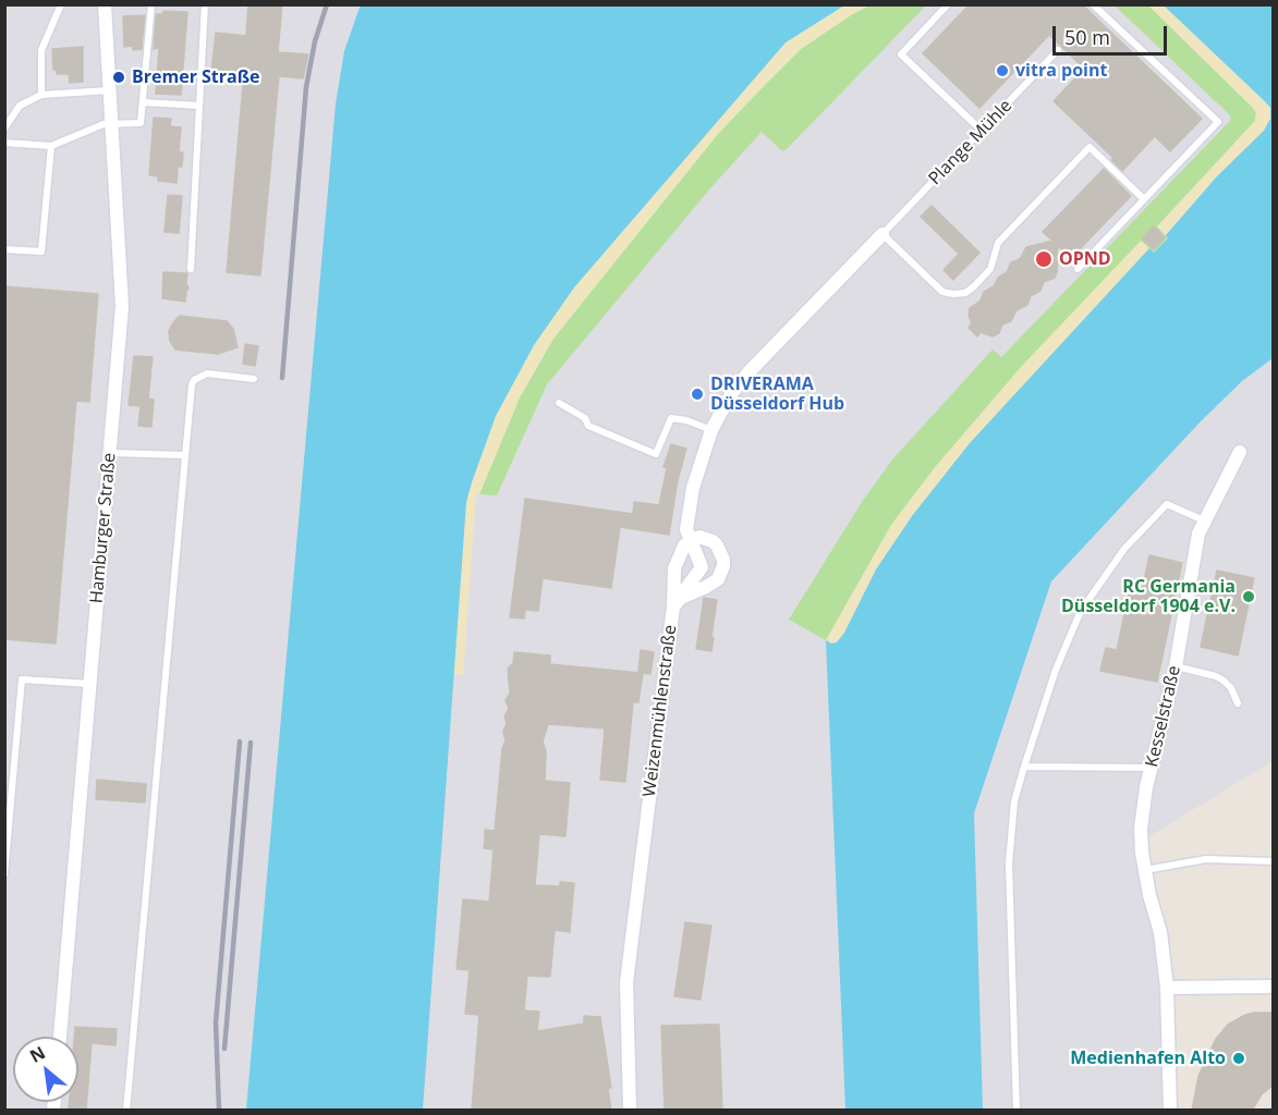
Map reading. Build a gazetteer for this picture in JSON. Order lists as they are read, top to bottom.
{
  "streets": {
    "street": ["Hamburger Straße", "Weizenmühlenstraße", "Kesselstraße"],
    "lane": ["Plange Mühle"]
  },
  "crossings": [
    ["Plange Mühle", "Weizenmühlenstraße"]
  ],
  "places": [
    "vitra point",
    "Bremer Straße",
    "OPND",
    "DRIVERAMA Düsseldorf Hub",
    "RC Germania Düsseldorf 1904 e.V.",
    "Medienhafen Alto"
  ],
  "scale_bar": "50 m",
  "north": "top left"
}
